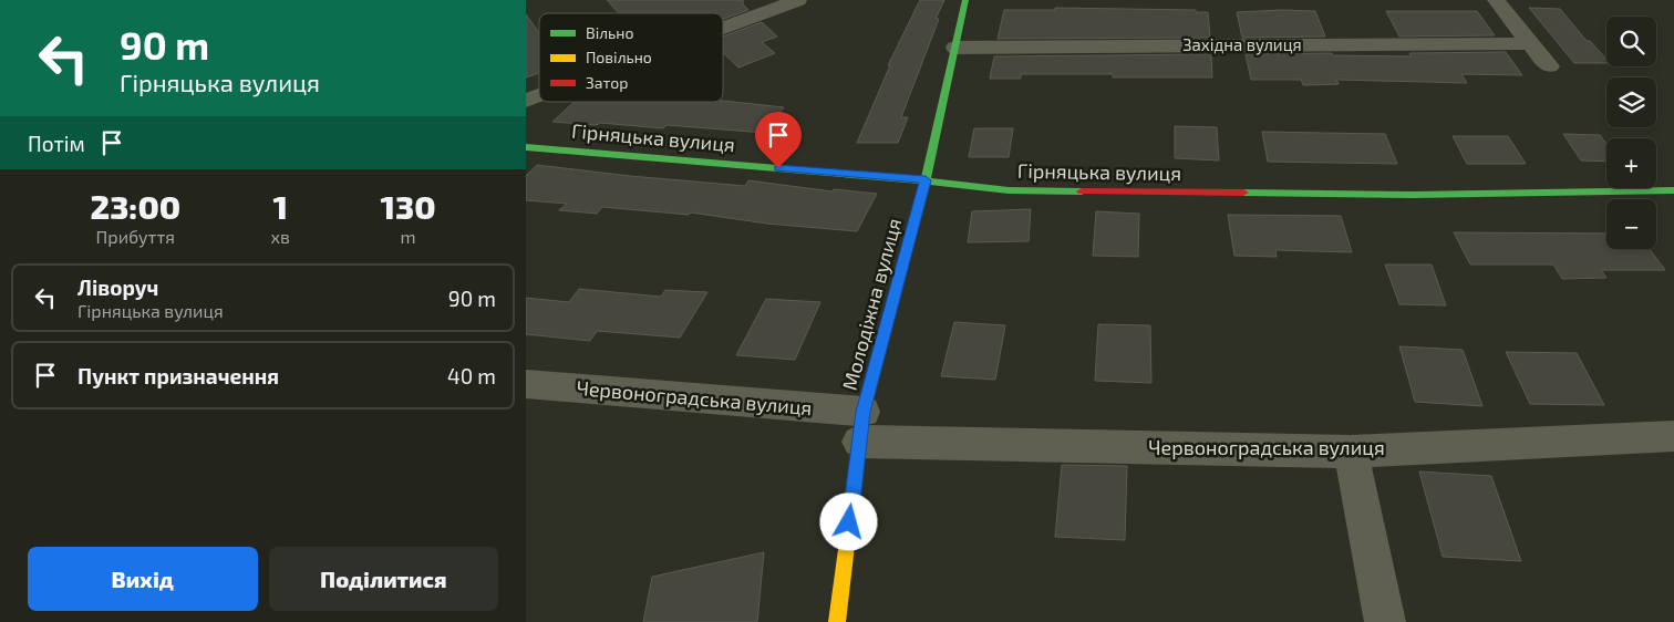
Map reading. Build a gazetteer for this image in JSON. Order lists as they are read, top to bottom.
{
  "streets": {
    "street": [
      "Західна вулиця",
      "Гірняцька вулиця",
      "Молодіжна вулиця",
      "Червоноградська вулиця"
    ]
  },
  "crossings": [
    ["Західна вулиця", "Молодіжна вулиця"],
    ["Гірняцька вулиця", "Молодіжна вулиця"],
    ["Молодіжна вулиця", "Червоноградська вулиця"]
  ],
  "legend": ["Вільно", "Повільно", "Затор"],
  "page": {
    "turn": ["90 m", "Гірняцька вулиця"],
    "map_buttons": ["+", "−"],
    "then": "Потім",
    "eta": [
      "23:00",
      "Прибуття",
      "1",
      "хв",
      "130",
      "m"
    ],
    "list": [
      {
        "name": "Ліворуч",
        "note": "Гірняцька вулиця",
        "value": "90 m"
      },
      {
        "name": "Пункт призначення",
        "value": "40 m"
      }
    ],
    "buttons": ["Вихід", "Поділитися"]
  }
}
